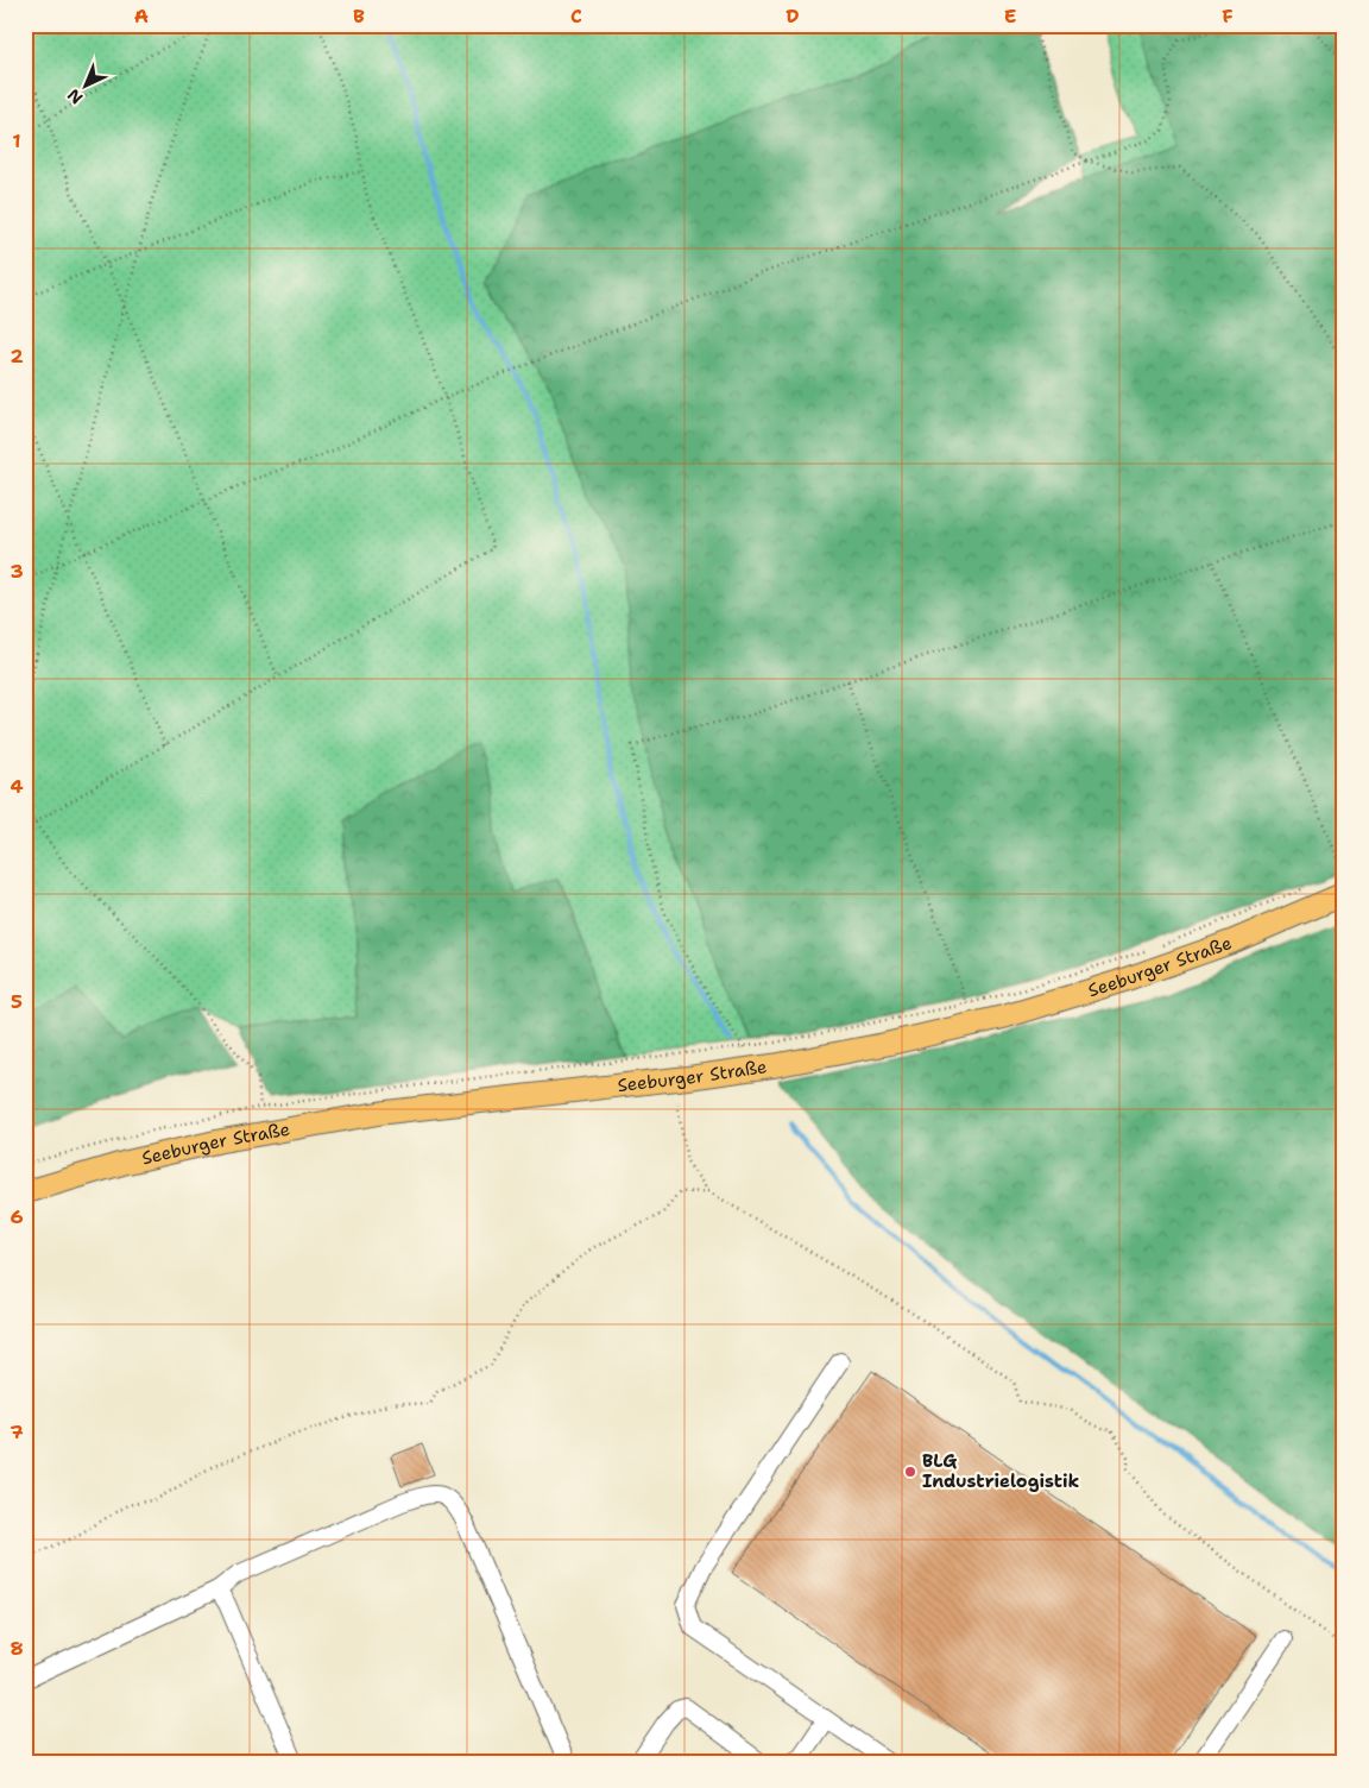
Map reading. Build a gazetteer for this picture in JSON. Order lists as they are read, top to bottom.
{
  "streets": {
    "main road": ["Seeburger Straße"]
  },
  "places": ["BLG Industrielogistik"],
  "north": "bottom left",
  "grid": {
    "columns": [
      "A",
      "B",
      "C",
      "D",
      "E",
      "F"
    ],
    "rows": [
      "1",
      "2",
      "3",
      "4",
      "5",
      "6",
      "7",
      "8"
    ]
  }
}
